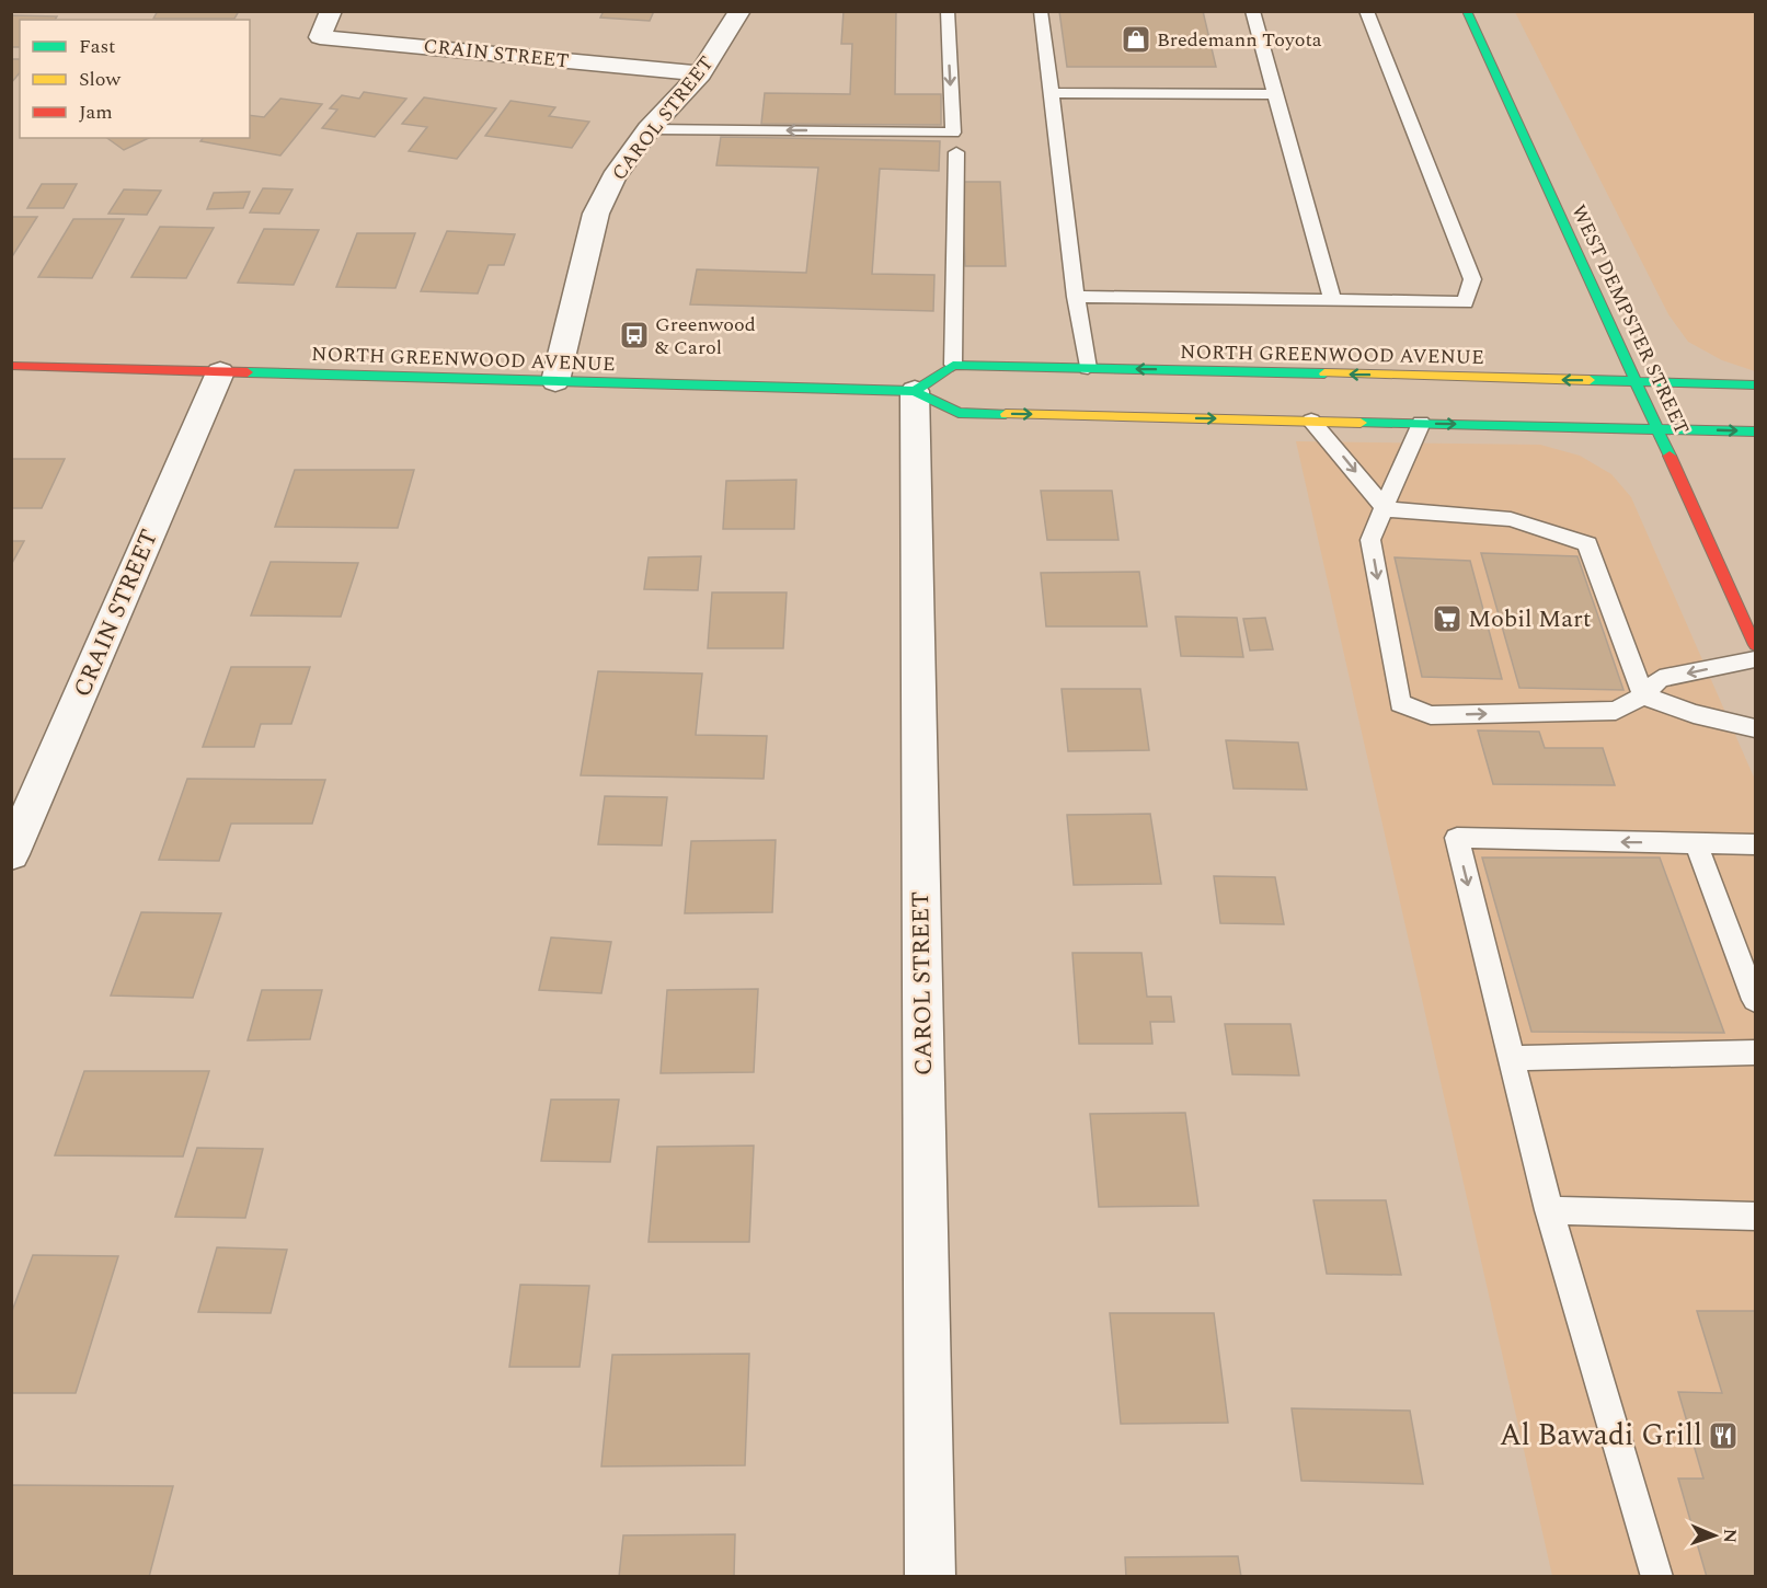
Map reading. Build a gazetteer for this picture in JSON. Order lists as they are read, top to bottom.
{
  "streets": {
    "main road": ["WEST DEMPSTER STREET", "NORTH GREENWOOD AVENUE"],
    "street": ["CRAIN STREET", "CAROL STREET"]
  },
  "crossings": [
    ["CRAIN STREET", "CAROL STREET"],
    ["CRAIN STREET", "NORTH GREENWOOD AVENUE"],
    ["CAROL STREET", "NORTH GREENWOOD AVENUE"],
    ["WEST DEMPSTER STREET", "NORTH GREENWOOD AVENUE"]
  ],
  "places": {
    "shop": ["Bredemann Toyota"],
    "bus stop": ["Greenwood & Carol"],
    "supermarket": ["Mobil Mart"],
    "restaurant": ["Al Bawadi Grill"]
  },
  "legend": ["Fast", "Slow", "Jam"],
  "north": "right"
}
